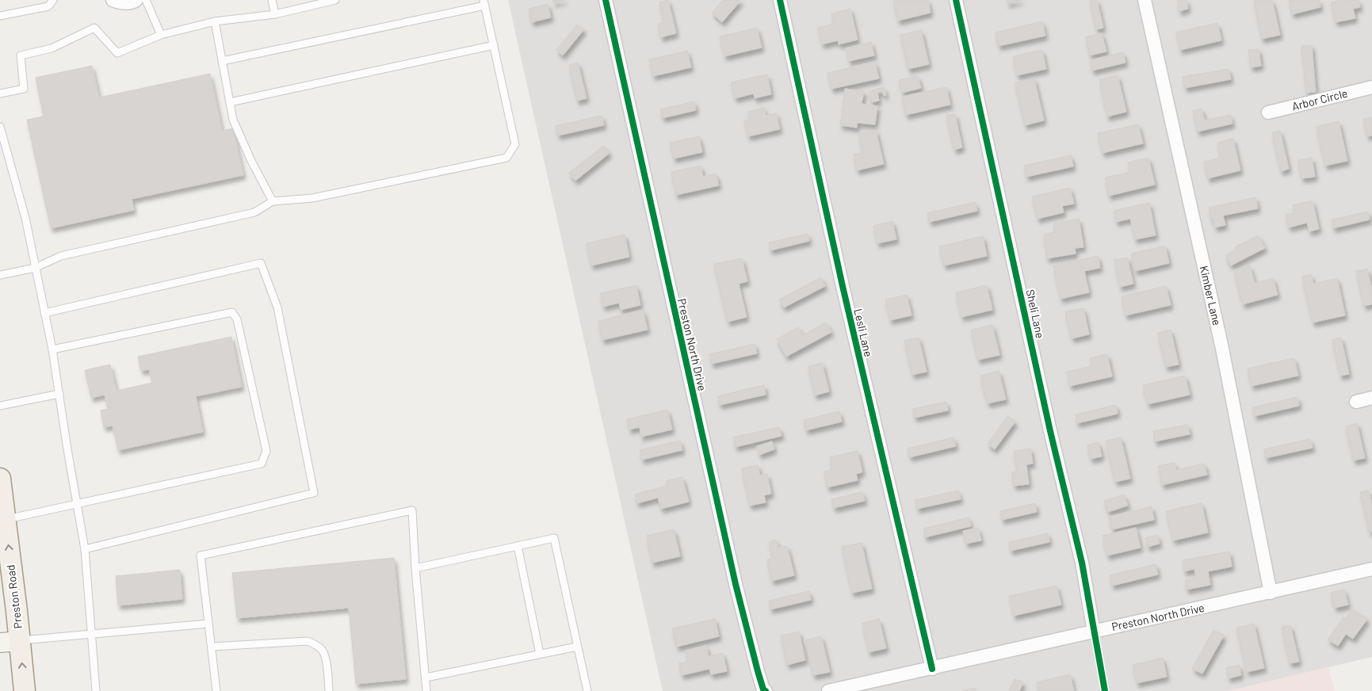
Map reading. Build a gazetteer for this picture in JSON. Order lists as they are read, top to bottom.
{
  "streets": {
    "main road": ["Preston Road"],
    "street": [
      "Arbor Circle",
      "Kimber Lane",
      "Sheli Lane",
      "Lesli Lane",
      "Preston North Drive"
    ]
  },
  "crossings": [
    ["Kimber Lane", "Preston North Drive"],
    ["Sheli Lane", "Preston North Drive"],
    ["Lesli Lane", "Preston North Drive"]
  ],
  "one_way": ["Preston Road"]
}
